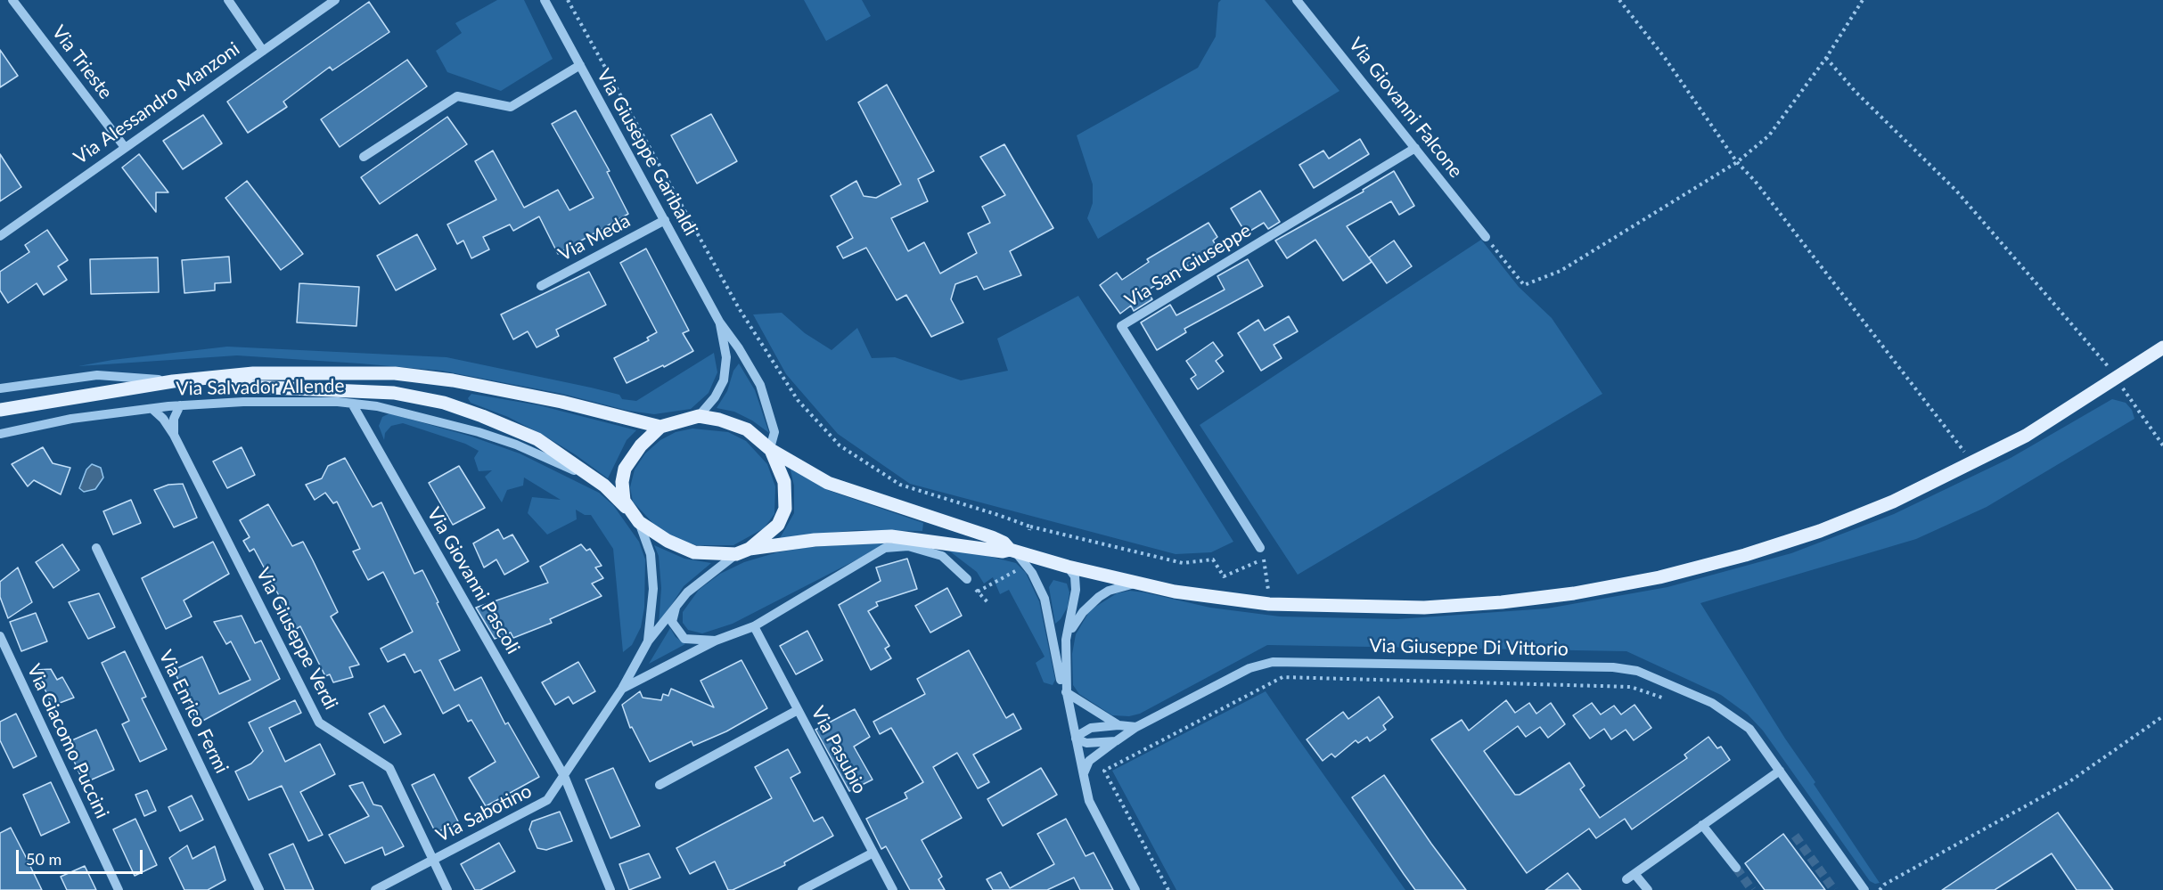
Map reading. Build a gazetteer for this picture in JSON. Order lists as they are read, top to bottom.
{
  "streets": {
    "street": [
      "Via Trieste",
      "Via Alessandro Manzoni",
      "Via Giovanni Falcone",
      "Via Giuseppe Garibaldi",
      "Via Meda",
      "Via San Giuseppe",
      "Via Salvador Allende",
      "Via Giovanni Pascoli",
      "Via Giuseppe Verdi",
      "Via Giuseppe Di Vittorio",
      "Via Enrico Fermi",
      "Via Giacomo Puccini",
      "Via Pasubio",
      "Via Sabotino"
    ]
  },
  "crossings": [
    ["Via Trieste", "Via Alessandro Manzoni"],
    ["Via Giovanni Falcone", "Via San Giuseppe"],
    ["Via Giuseppe Garibaldi", "Via Meda"],
    ["Via Salvador Allende", "Via Giovanni Pascoli"],
    ["Via Salvador Allende", "Via Giuseppe Verdi"],
    ["Via Giovanni Pascoli", "Via Sabotino"],
    ["Via Giuseppe Verdi", "Via Sabotino"],
    ["Via Pasubio", "Via Sabotino"]
  ],
  "scale_bar": "50 m"
}
